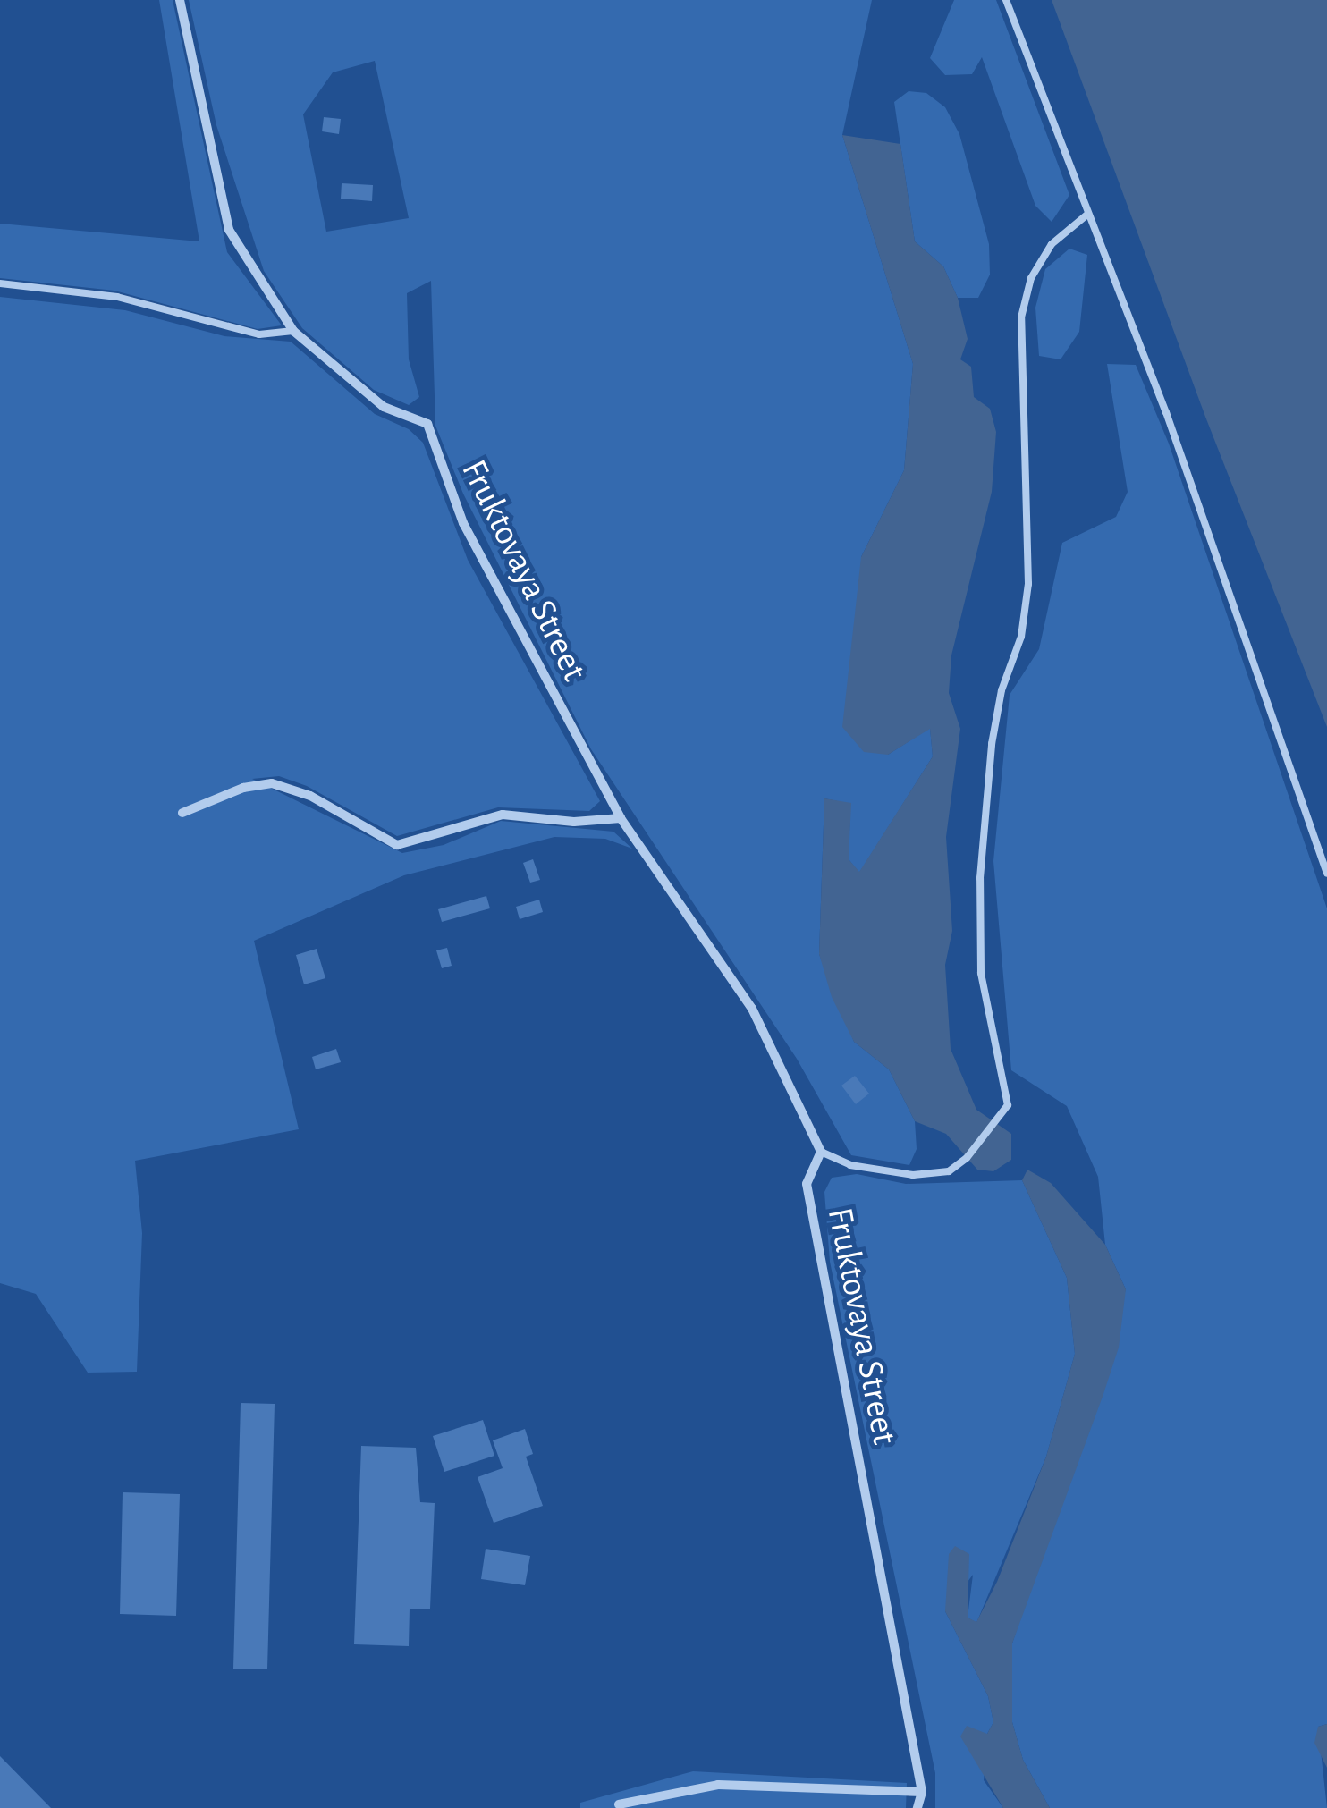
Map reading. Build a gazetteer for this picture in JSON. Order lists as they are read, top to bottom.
{
  "streets": {
    "street": ["Fruktovaya Street"]
  }
}
